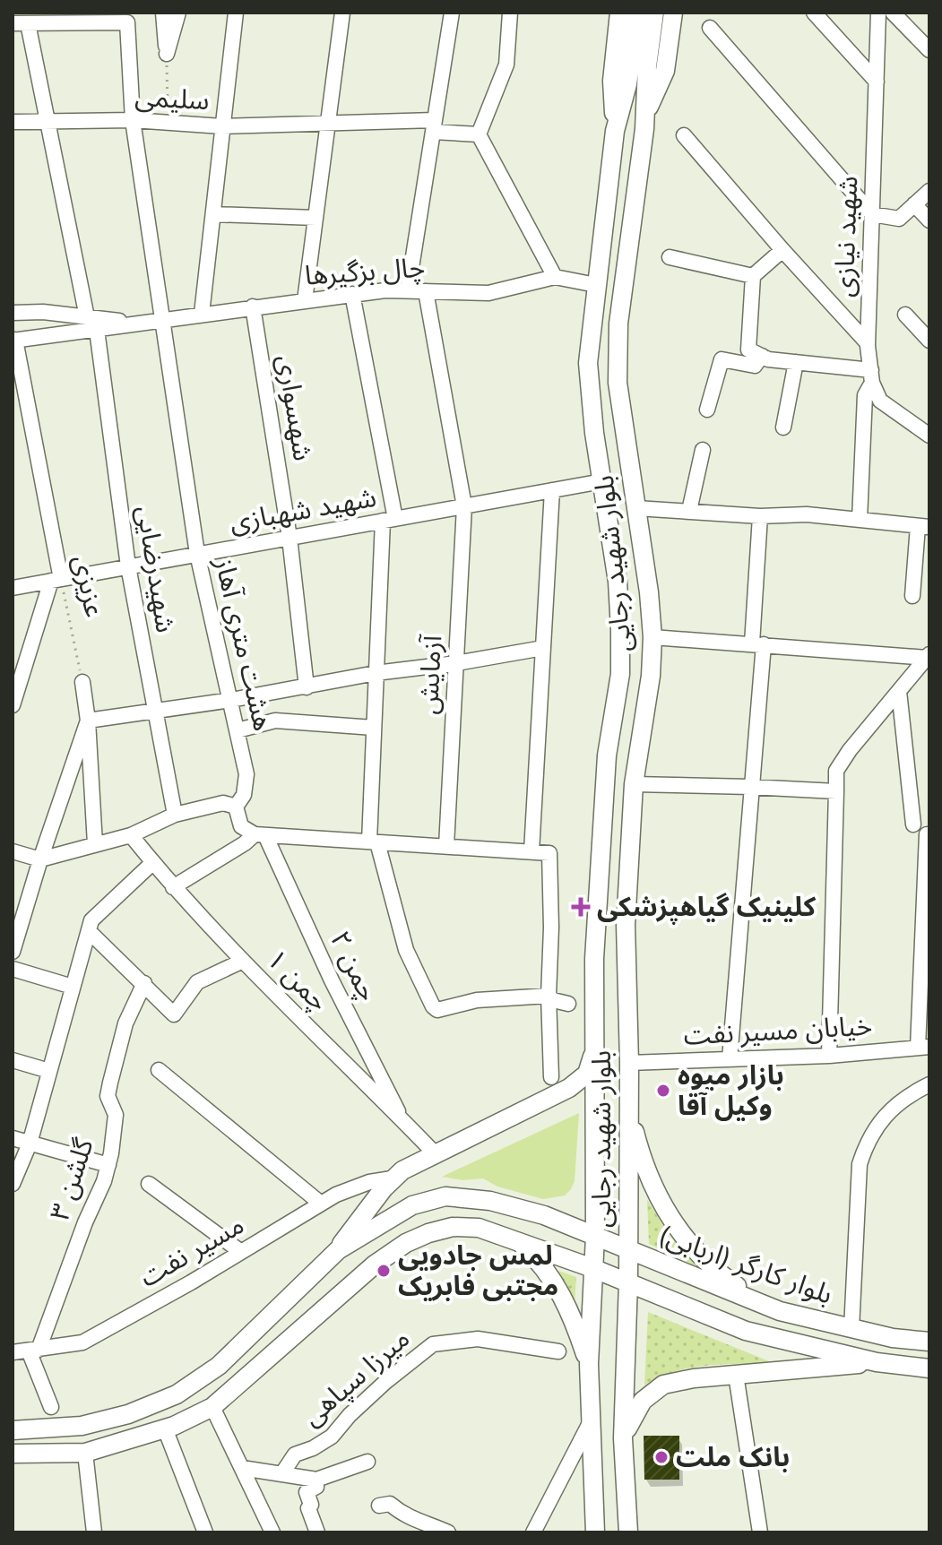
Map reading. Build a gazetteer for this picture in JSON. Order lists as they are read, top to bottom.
{
  "streets": {
    "main road": ["بلوار شهید رجایی", "بلوار کارگر (اربابی)"],
    "street": [
      "سلیمی",
      "شهید نیازی",
      "چال بزگیرها",
      "شهسواری",
      "شهید شهبازی",
      "شهیدرضایی",
      "عزیزی",
      "هشت متری آهاز",
      "آزمایش",
      "چمن ۲",
      "چمن ۱",
      "خیابان مسیر نفت",
      "گلشن ۳",
      "مسیر نفت",
      "میرزا سپاهی"
    ]
  },
  "crossings": [
    ["سلیمی", "شهیدرضایی"],
    ["سلیمی", "هشت متری آهاز"],
    ["چال بزگیرها", "شهسواری"],
    ["چال بزگیرها", "بلوار شهید رجایی"],
    ["چال بزگیرها", "شهیدرضایی"],
    ["چال بزگیرها", "عزیزی"],
    ["چال بزگیرها", "هشت متری آهاز"],
    ["چال بزگیرها", "آزمایش"],
    ["شهسواری", "شهید شهبازی"],
    ["شهید شهبازی", "بلوار شهید رجایی"],
    ["شهید شهبازی", "شهیدرضایی"],
    ["شهید شهبازی", "عزیزی"],
    ["شهید شهبازی", "هشت متری آهاز"],
    ["شهید شهبازی", "آزمایش"],
    ["بلوار شهید رجایی", "خیابان مسیر نفت"],
    ["بلوار شهید رجایی", "بلوار کارگر (اربابی)"],
    ["شهیدرضایی", "هشت متری آهاز"],
    ["هشت متری آهاز", "چمن ۲"],
    ["چمن ۲", "چمن ۱"],
    ["گلشن ۳", "مسیر نفت"]
  ],
  "places": {
    "health": ["کلینیک گیاهپزشکی"],
    "other": ["بازار میوه وکیل آقا", "لمس جادویی مجتبی فابریک", "بانک ملت"]
  }
}
